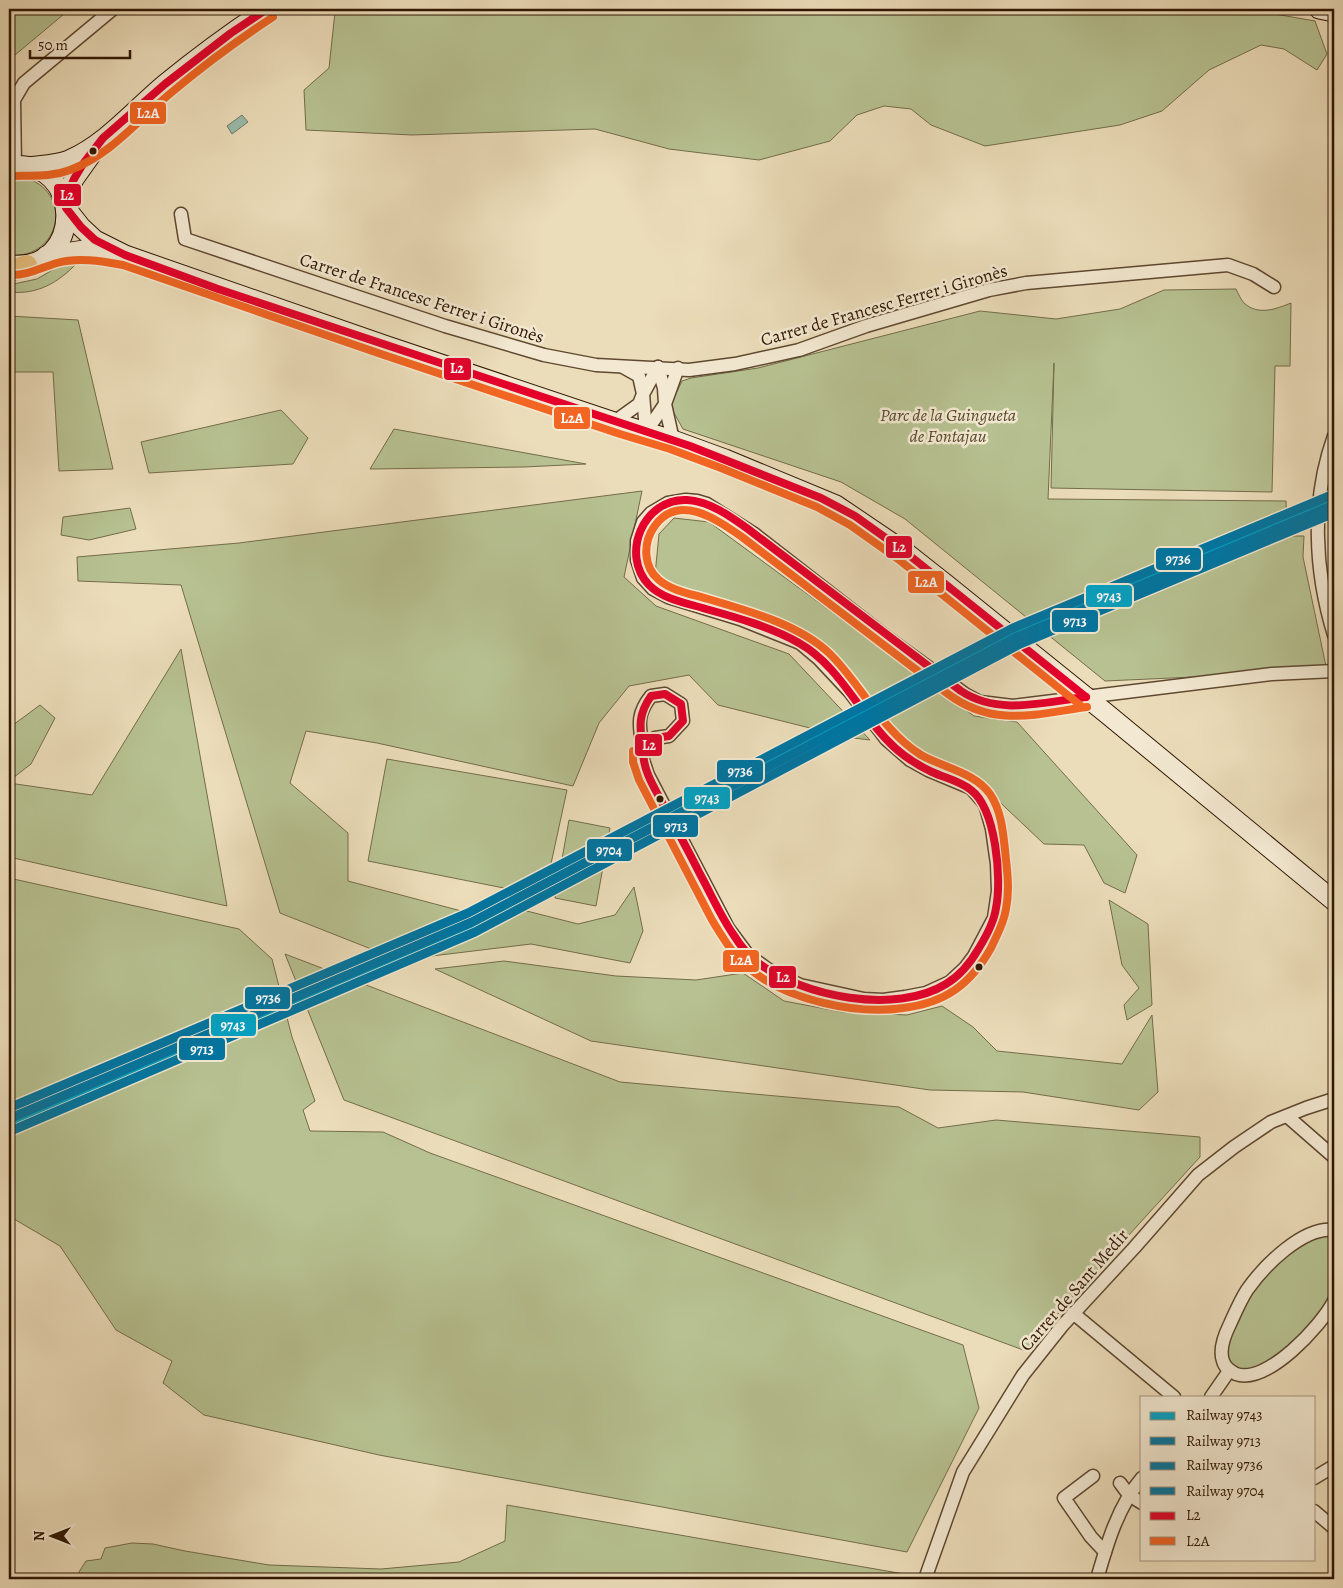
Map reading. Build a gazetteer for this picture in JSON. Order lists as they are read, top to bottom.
{
  "streets": {
    "street": ["Carrer de Francesc Ferrer i Gironès", "Carrer de Sant Medir"]
  },
  "parks": ["Parc de la Guingueta de Fontajau"],
  "lines": [
    "transit line L2",
    "transit line L2A",
    "rail line 9736",
    "rail line 9743",
    "rail line 9704",
    "rail line 9713"
  ],
  "legend": [
    "Railway 9743",
    "Railway 9713",
    "Railway 9736",
    "Railway 9704",
    "L2",
    "L2A"
  ],
  "scale_bar": "50 m",
  "north": "left"
}
